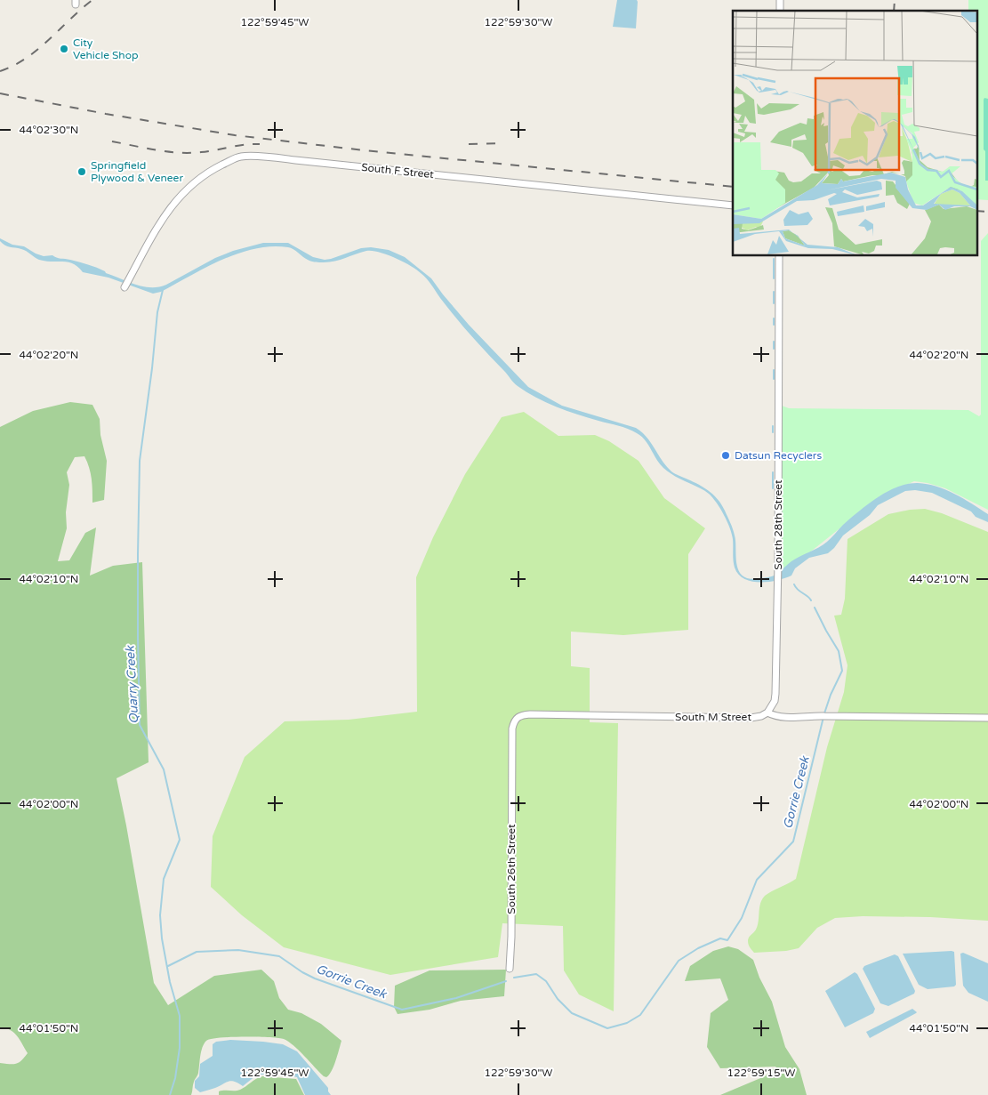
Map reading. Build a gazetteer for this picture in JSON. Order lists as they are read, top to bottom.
{
  "streets": {
    "street": [
      "South F Street",
      "South 28th Street",
      "South M Street",
      "South 26th Street"
    ]
  },
  "crossings": [
    ["South 28th Street", "South M Street"],
    ["South M Street", "South 26th Street"]
  ],
  "water": ["Quarry Creek", "Gorrie Creek"],
  "places": ["City Vehicle Shop", "Springfield Plywood & Veneer", "Datsun Recyclers"],
  "coordinates": [
    "122°59'45\"W",
    "122°59'30\"W",
    "44°02'30\"N",
    "44°02'20\"N",
    "44°02'10\"N",
    "44°02'00\"N",
    "44°01'50\"N",
    "122°59'15\"W"
  ]
}
